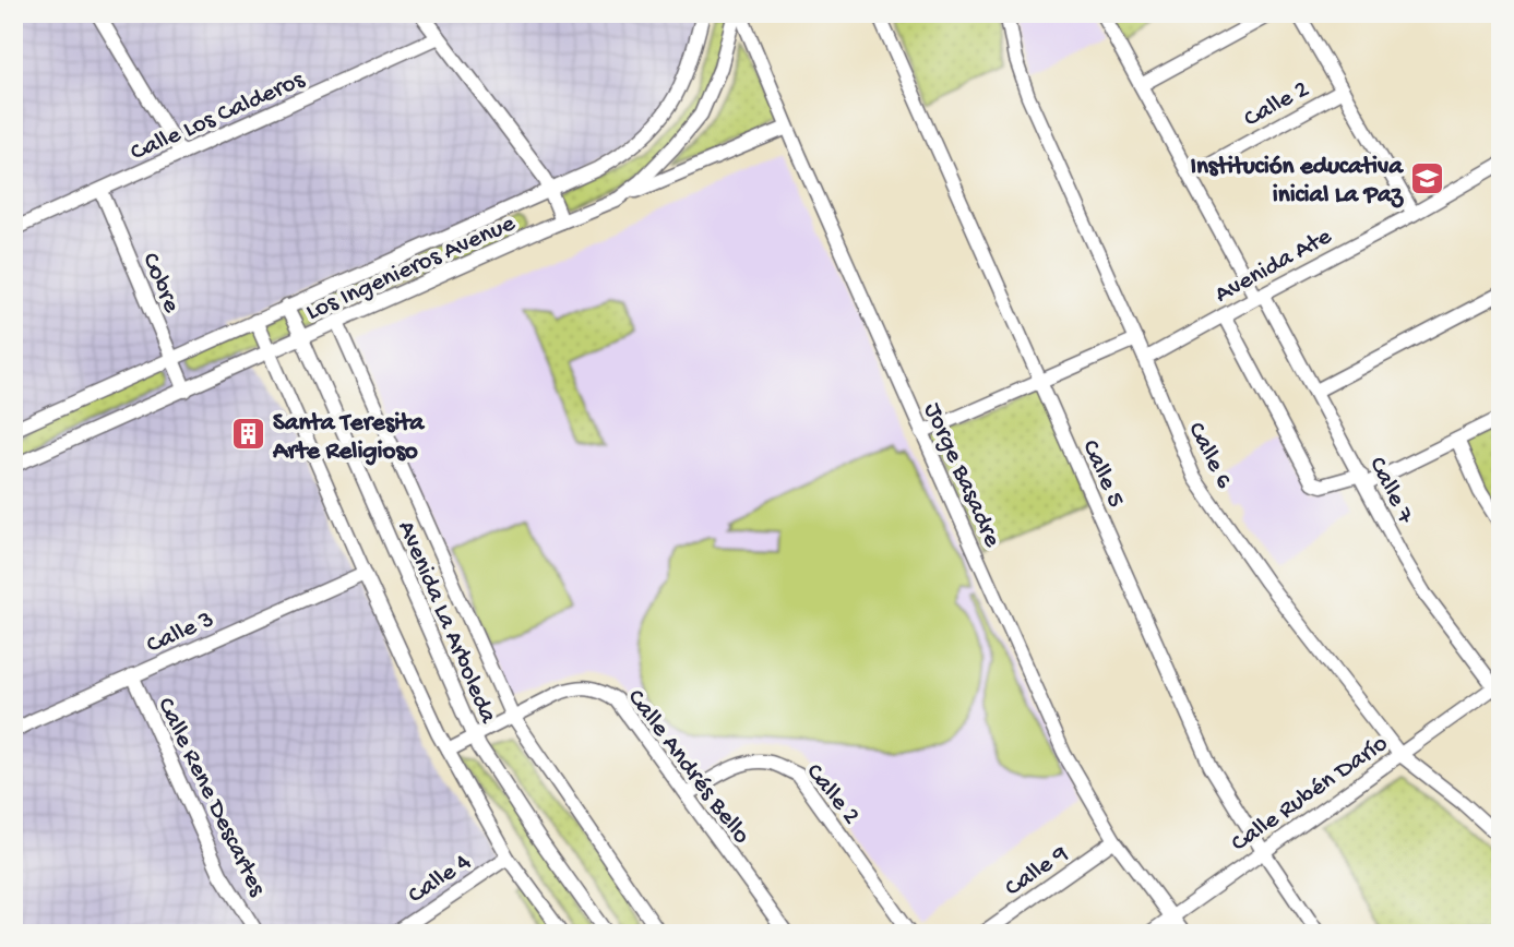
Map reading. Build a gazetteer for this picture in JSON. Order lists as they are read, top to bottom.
{
  "streets": {
    "street": [
      "Calle 2",
      "Calle Los Calderos",
      "Avenida Ate",
      "Los Ingenieros Avenue",
      "Cobre",
      "Calle 6",
      "Calle 5",
      "Jorge Basadre",
      "Calle 7",
      "Avenida La Arboleda",
      "Calle 3",
      "Calle Andrés Bello",
      "Calle Rubén Darío",
      "Calle Rene Descartes",
      "Calle 9",
      "Calle 4"
    ]
  },
  "crossings": [
    ["Calle 2", "Calle 7"],
    ["Calle 2", "Calle Andrés Bello"],
    ["Calle Los Calderos", "Cobre"],
    ["Avenida Ate", "Calle 6"],
    ["Avenida Ate", "Calle 7"],
    ["Los Ingenieros Avenue", "Cobre"],
    ["Los Ingenieros Avenue", "Jorge Basadre"],
    ["Los Ingenieros Avenue", "Avenida La Arboleda"],
    ["Calle 6", "Calle Rubén Darío"],
    ["Calle 5", "Calle Rubén Darío"],
    ["Jorge Basadre", "Calle Rubén Darío"],
    ["Jorge Basadre", "Calle 9"],
    ["Calle 7", "Calle Rubén Darío"],
    ["Avenida La Arboleda", "Calle Andrés Bello"],
    ["Calle 3", "Calle Rene Descartes"]
  ],
  "places": {
    "school or university": ["Institución educativa inicial La Paz"],
    "building": ["Santa Teresita Arte Religioso"]
  }
}
